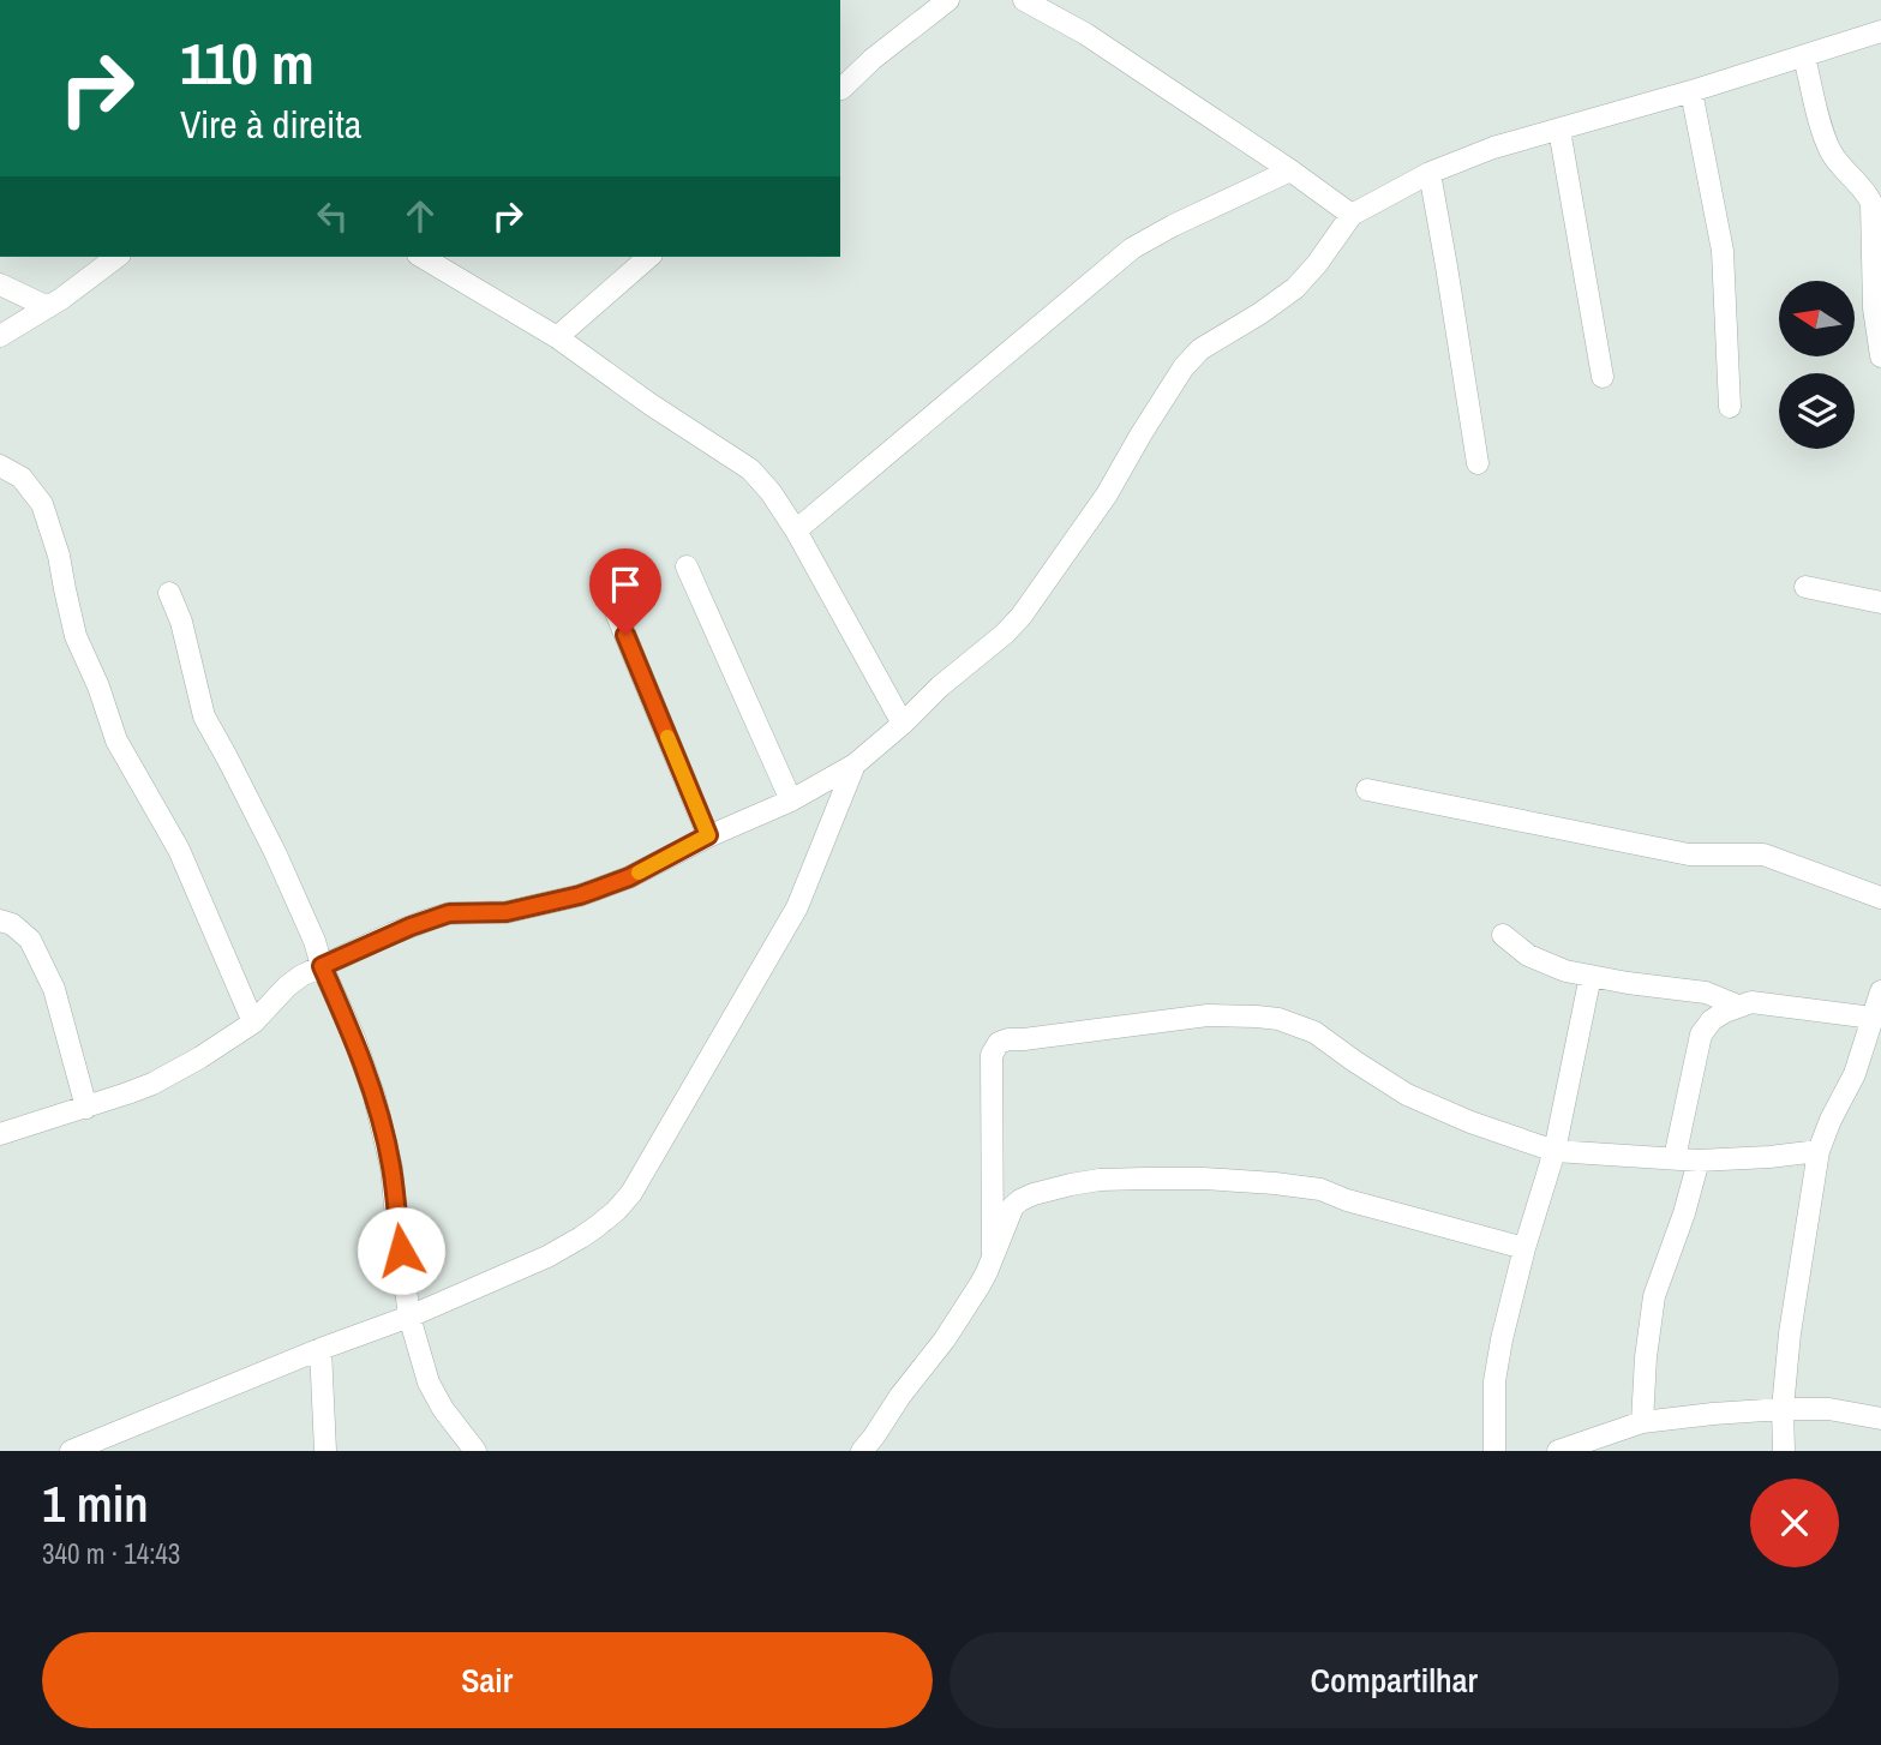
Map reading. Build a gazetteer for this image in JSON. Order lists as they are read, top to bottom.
{
  "north": "left",
  "page": {
    "turn": ["110 m", "Vire à direita"],
    "heading": ["1 min", "340 m · 14:43"],
    "buttons": ["Sair", "Compartilhar"]
  }
}
